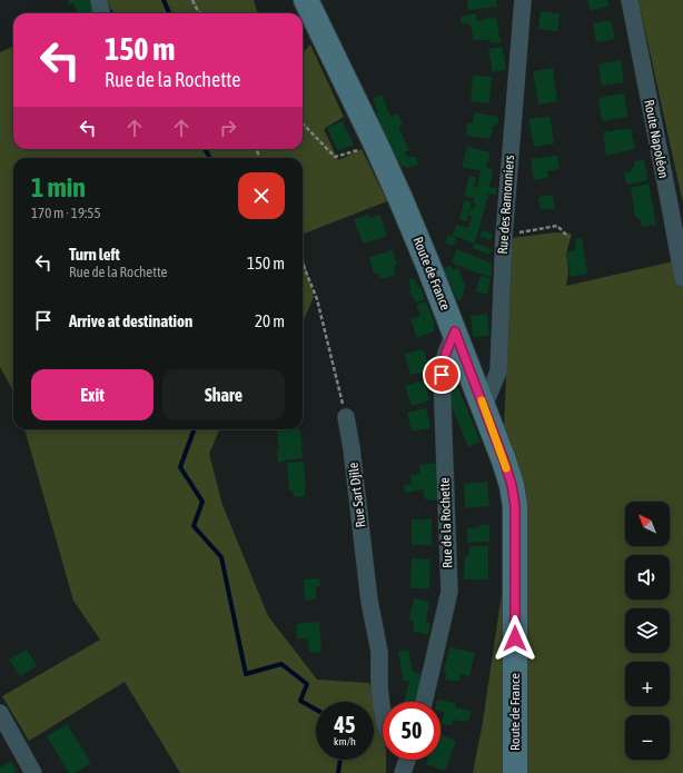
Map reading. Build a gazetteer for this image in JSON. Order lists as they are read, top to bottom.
{
  "streets": {
    "main road": ["Route de France"],
    "street": [
      "Route Napoléon",
      "Rue des Ramonniers",
      "Rue Sart Djîle",
      "Rue de la Rochette"
    ]
  },
  "crossings": [
    ["Rue des Ramonniers", "Route de France"],
    ["Route de France", "Rue de la Rochette"]
  ],
  "north": "top left",
  "page": {
    "turn": ["150 m", "Rue de la Rochette"],
    "heading": ["1 min", "170 m · 19:55"],
    "list": [
      {
        "name": "Turn left",
        "note": "Rue de la Rochette",
        "value": "150 m"
      },
      {
        "name": "Arrive at destination",
        "value": "20 m"
      }
    ],
    "buttons": ["Exit", "Share"],
    "map_buttons": ["+", "−"],
    "speed": "45 km/h",
    "limit": "50"
  }
}
